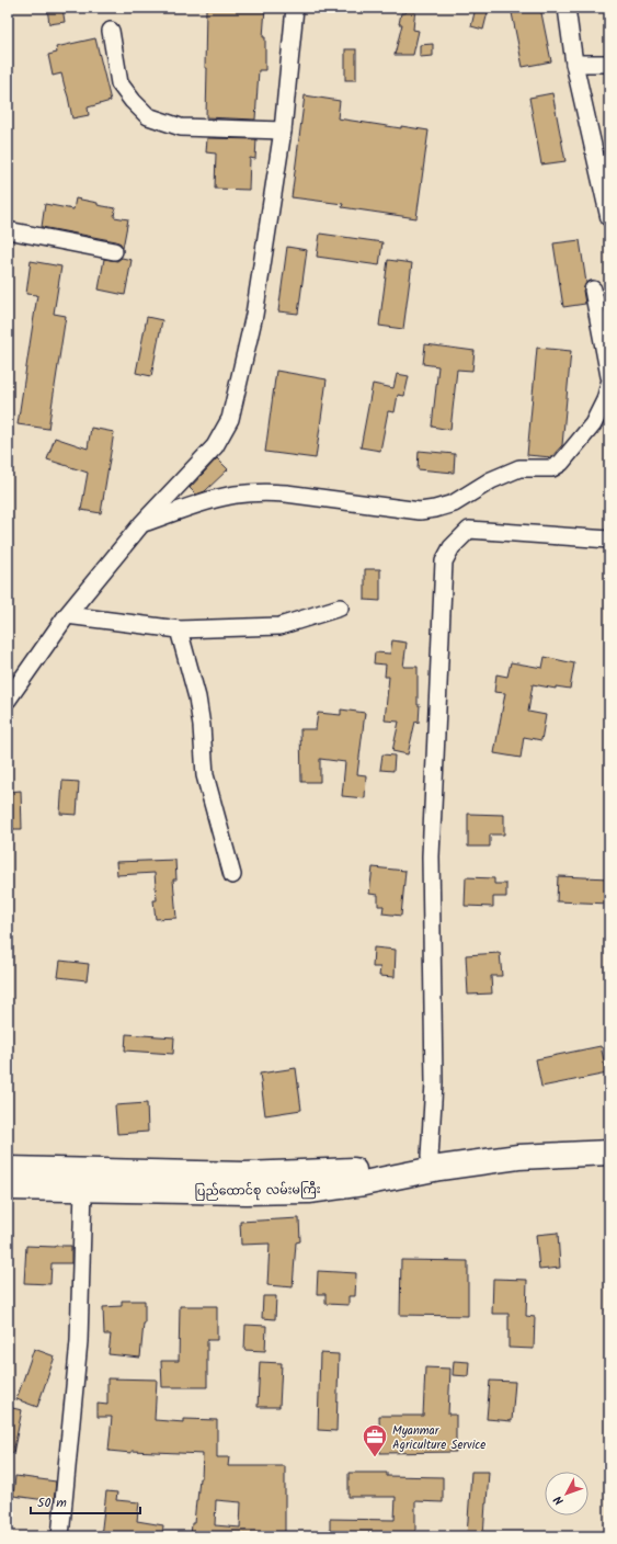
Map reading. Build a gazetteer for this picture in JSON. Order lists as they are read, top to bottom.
{
  "streets": {
    "main road": ["ပြည်ထောင်စု လမ်းမကြီး"]
  },
  "places": {
    "office": ["Myanmar Agriculture Service"]
  },
  "scale_bar": "50 m",
  "north": "bottom left"
}
